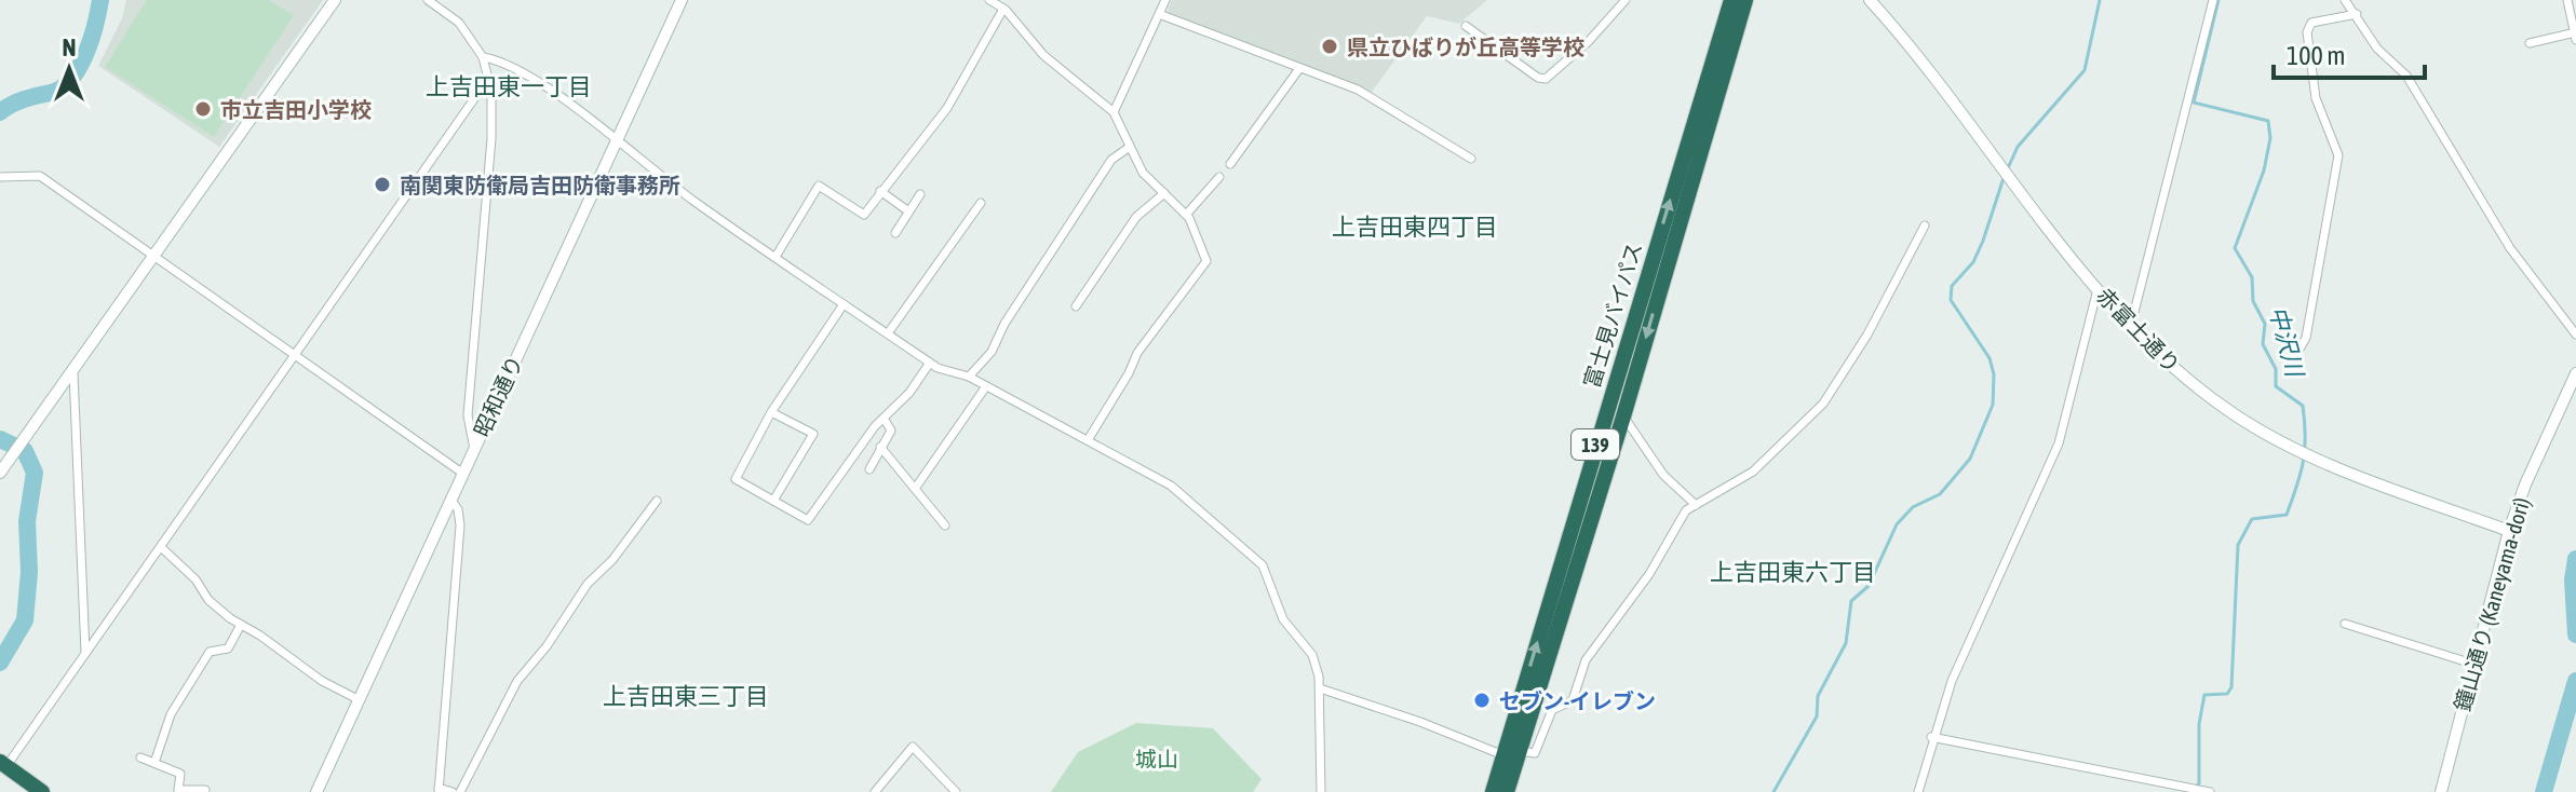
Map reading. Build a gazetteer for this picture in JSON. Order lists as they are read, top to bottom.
{
  "streets": {
    "highway": ["富士見バイパス", "139"],
    "street": ["赤富士通り", "昭和通り", "鐘山通り (Kaneyama-dori)"]
  },
  "crossings": [
    ["赤富士通り", "鐘山通り (Kaneyama-dori)"]
  ],
  "districts": [
    "上吉田東一丁目",
    "上吉田東四丁目",
    "上吉田東六丁目",
    "上吉田東三丁目"
  ],
  "water": ["中沢川"],
  "parks": ["城山"],
  "places": [
    "県立ひばりが丘高等学校",
    "市立吉田小学校",
    "南関東防衛局吉田防衛事務所",
    "セブン-イレブン"
  ],
  "scale_bar": "100 m",
  "north": "top"
}
